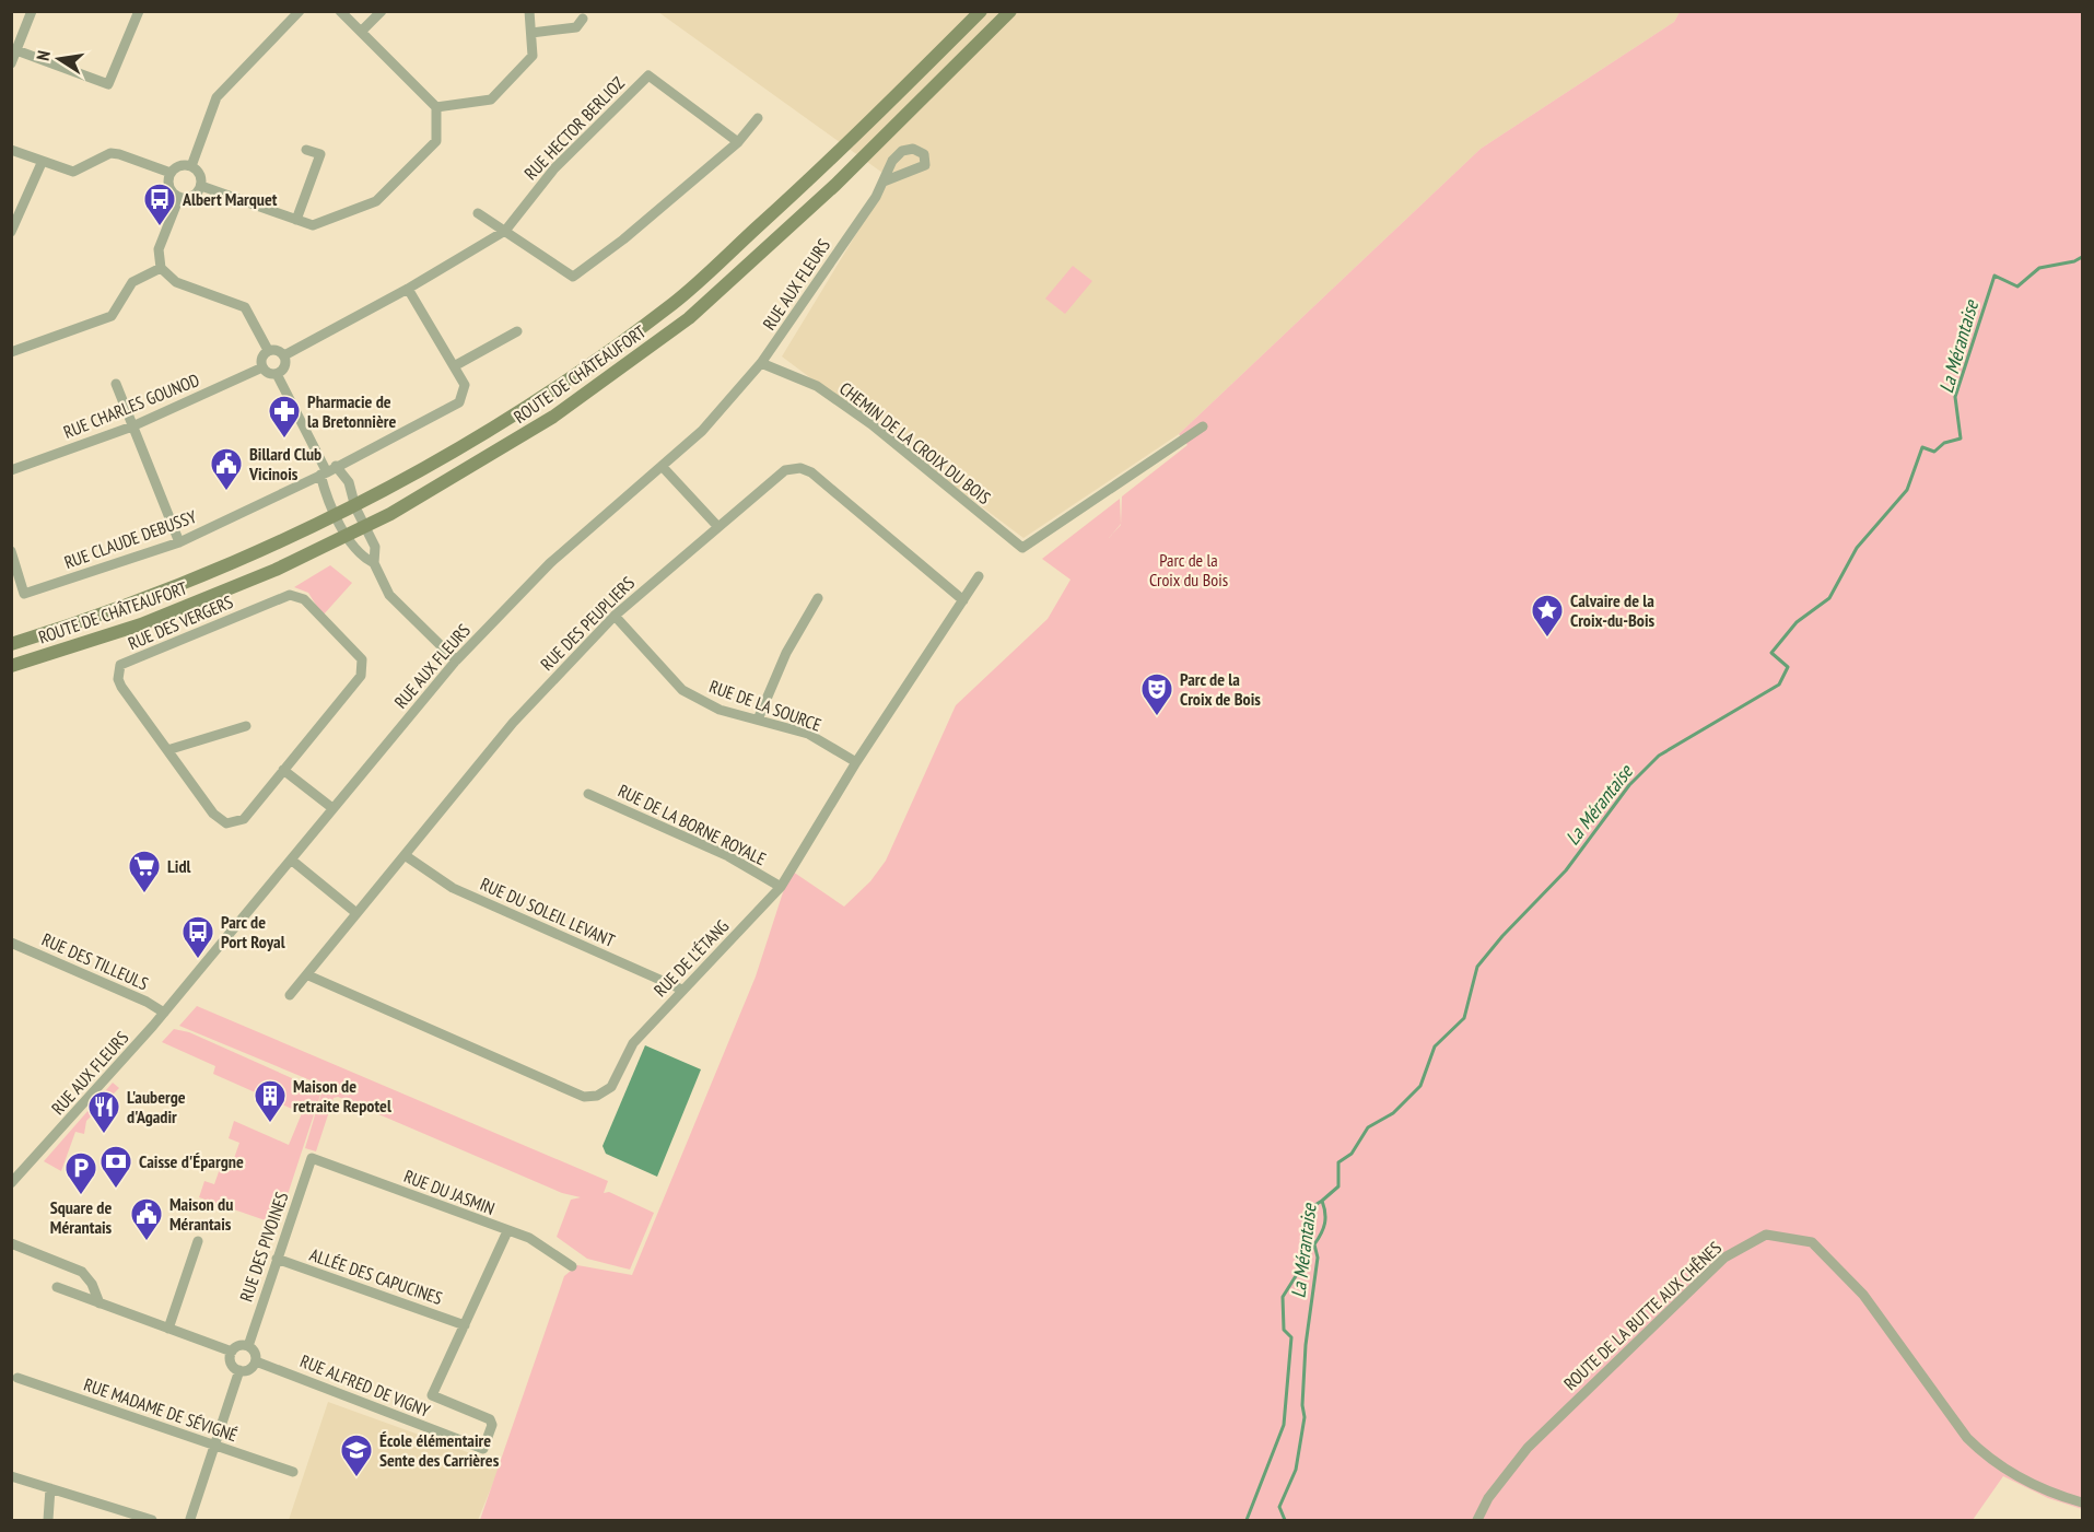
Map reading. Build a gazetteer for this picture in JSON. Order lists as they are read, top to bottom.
{
  "streets": {
    "main road": ["ROUTE DE CHÂTEAUFORT"],
    "street": [
      "RUE HECTOR BERLIOZ",
      "RUE AUX FLEURS",
      "RUE CHARLES GOUNOD",
      "CHEMIN DE LA CROIX DU BOIS",
      "RUE CLAUDE DEBUSSY",
      "RUE DES VERGERS",
      "RUE DES PEUPLIERS",
      "RUE DE LA SOURCE",
      "RUE DE LA BORNE ROYALE",
      "RUE DU SOLEIL LEVANT",
      "RUE DE L'ÉTANG",
      "RUE DES TILLEULS",
      "RUE DU JASMIN",
      "RUE DES PIVOINES",
      "ALLÉE DES CAPUCINES",
      "ROUTE DE LA BUTTE AUX CHÊNES",
      "RUE ALFRED DE VIGNY",
      "RUE MADAME DE SÉVIGNÉ"
    ]
  },
  "crossings": [
    ["RUE HECTOR BERLIOZ", "RUE CHARLES GOUNOD"],
    ["RUE HECTOR BERLIOZ", "RUE CLAUDE DEBUSSY"],
    ["RUE AUX FLEURS", "CHEMIN DE LA CROIX DU BOIS"],
    ["RUE AUX FLEURS", "RUE DES TILLEULS"],
    ["RUE DES PEUPLIERS", "RUE DE LA SOURCE"],
    ["RUE DES PEUPLIERS", "RUE DU SOLEIL LEVANT"],
    ["RUE DES PEUPLIERS", "RUE DE L'ÉTANG"],
    ["RUE DE LA SOURCE", "RUE DE L'ÉTANG"],
    ["RUE DE LA BORNE ROYALE", "RUE DE L'ÉTANG"],
    ["RUE DU SOLEIL LEVANT", "RUE DE L'ÉTANG"],
    ["RUE DU JASMIN", "RUE DES PIVOINES"],
    ["RUE DES PIVOINES", "ALLÉE DES CAPUCINES"],
    ["RUE DES PIVOINES", "RUE ALFRED DE VIGNY"],
    ["ALLÉE DES CAPUCINES", "RUE ALFRED DE VIGNY"]
  ],
  "water": ["La Mérantaise"],
  "parks": ["Parc de la Croix du Bois"],
  "places": {
    "bus stop": ["Albert Marquet", "Parc de Port Royal"],
    "pharmacy": ["Pharmacie de la Bretonnière"],
    "public building": ["Billard Club Vicinois", "Maison du Mérantais"],
    "place": ["Calvaire de la Croix-du-Bois"],
    "theatre": ["Parc de la Croix de Bois"],
    "supermarket": ["Lidl"],
    "building": ["Maison de retraite Repotel"],
    "restaurant": ["L'auberge d'Agadir"],
    "bank": ["Caisse d'Épargne"],
    "parking": ["Square de Mérantais"],
    "school or university": ["École élémentaire Sente des Carrières"]
  },
  "north": "left"
}
